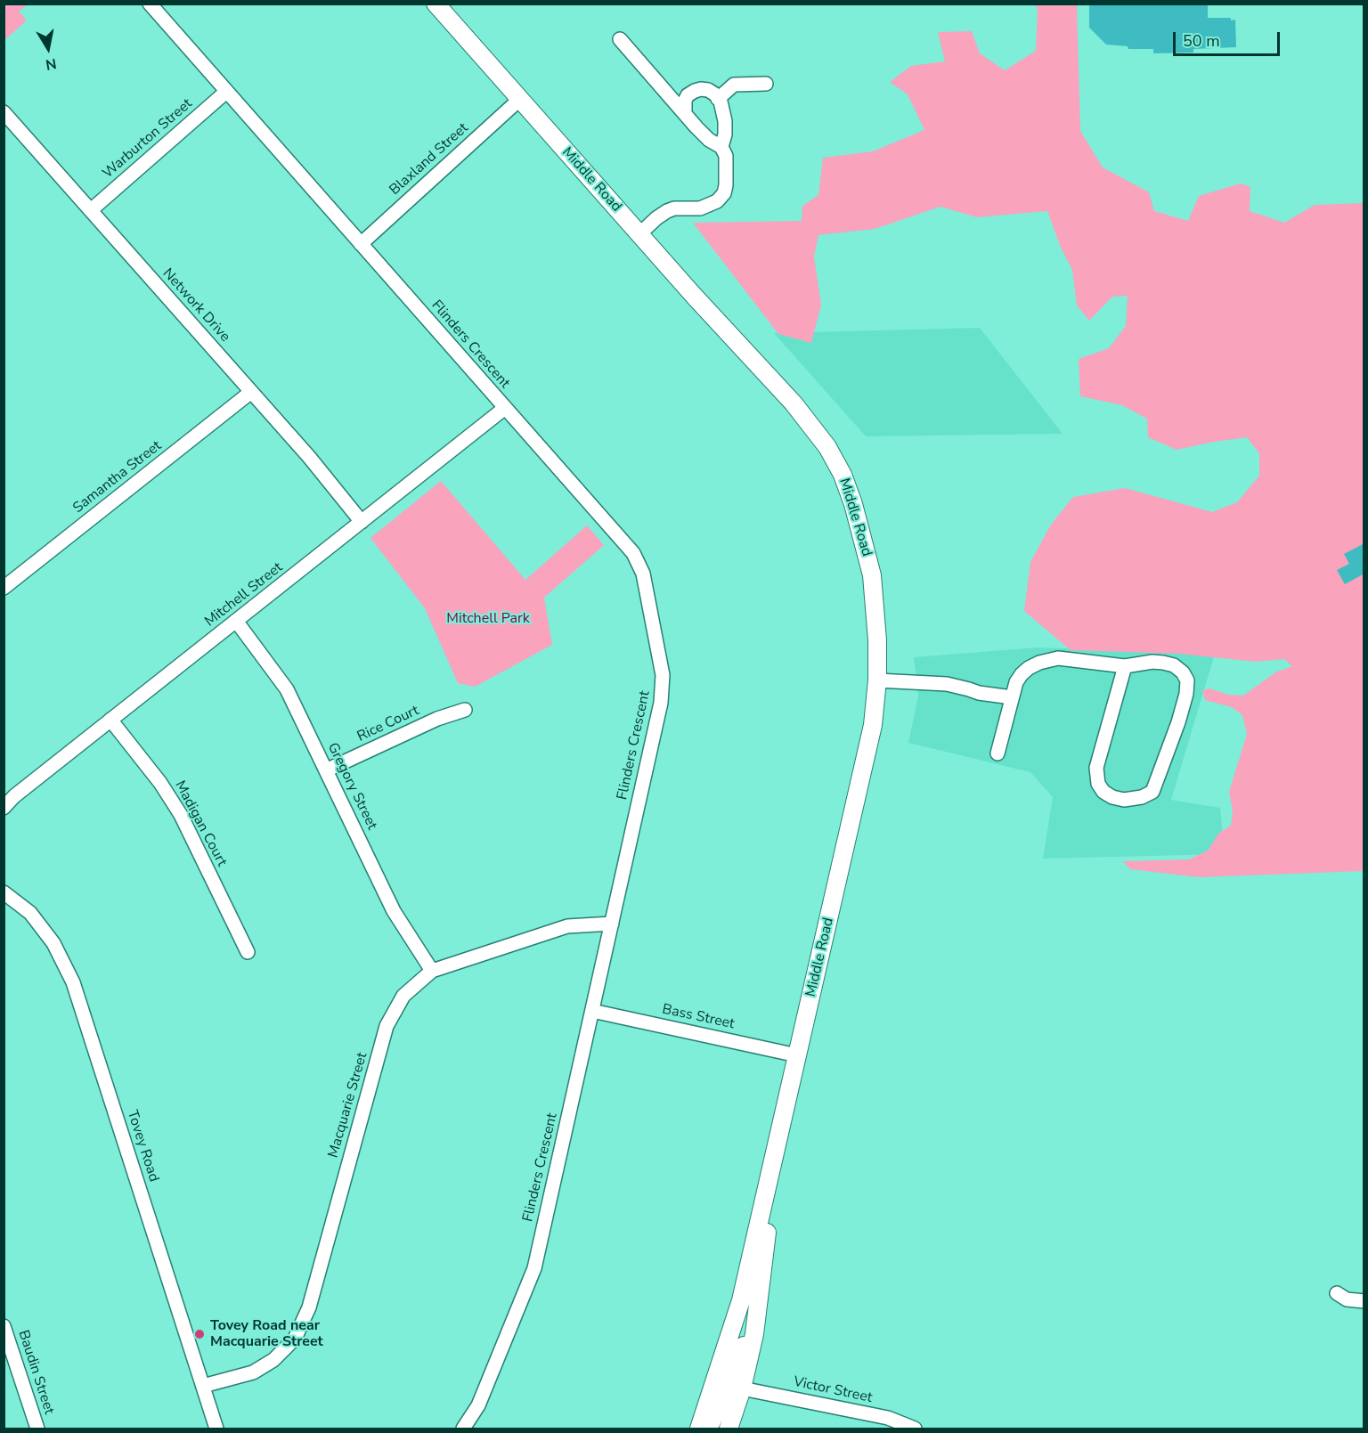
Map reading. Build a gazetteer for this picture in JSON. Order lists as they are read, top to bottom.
{
  "streets": {
    "main road": ["Middle Road"],
    "street": [
      "Warburton Street",
      "Blaxland Street",
      "Network Drive",
      "Flinders Crescent",
      "Samantha Street",
      "Mitchell Street",
      "Rice Court",
      "Gregory Street",
      "Madigan Court",
      "Bass Street",
      "Macquarie Street",
      "Tovey Road",
      "Baudin Street",
      "Victor Street"
    ]
  },
  "crossings": [
    ["Warburton Street", "Network Drive"],
    ["Warburton Street", "Flinders Crescent"],
    ["Blaxland Street", "Middle Road"],
    ["Blaxland Street", "Flinders Crescent"],
    ["Middle Road", "Bass Street"],
    ["Middle Road", "Victor Street"],
    ["Network Drive", "Samantha Street"],
    ["Network Drive", "Mitchell Street"],
    ["Flinders Crescent", "Mitchell Street"],
    ["Flinders Crescent", "Bass Street"],
    ["Flinders Crescent", "Macquarie Street"],
    ["Mitchell Street", "Gregory Street"],
    ["Mitchell Street", "Madigan Court"],
    ["Rice Court", "Gregory Street"],
    ["Gregory Street", "Macquarie Street"],
    ["Macquarie Street", "Tovey Road"]
  ],
  "parks": ["Mitchell Park"],
  "places": ["Tovey Road near Macquarie Street"],
  "scale_bar": "50 m",
  "north": "bottom"
}
